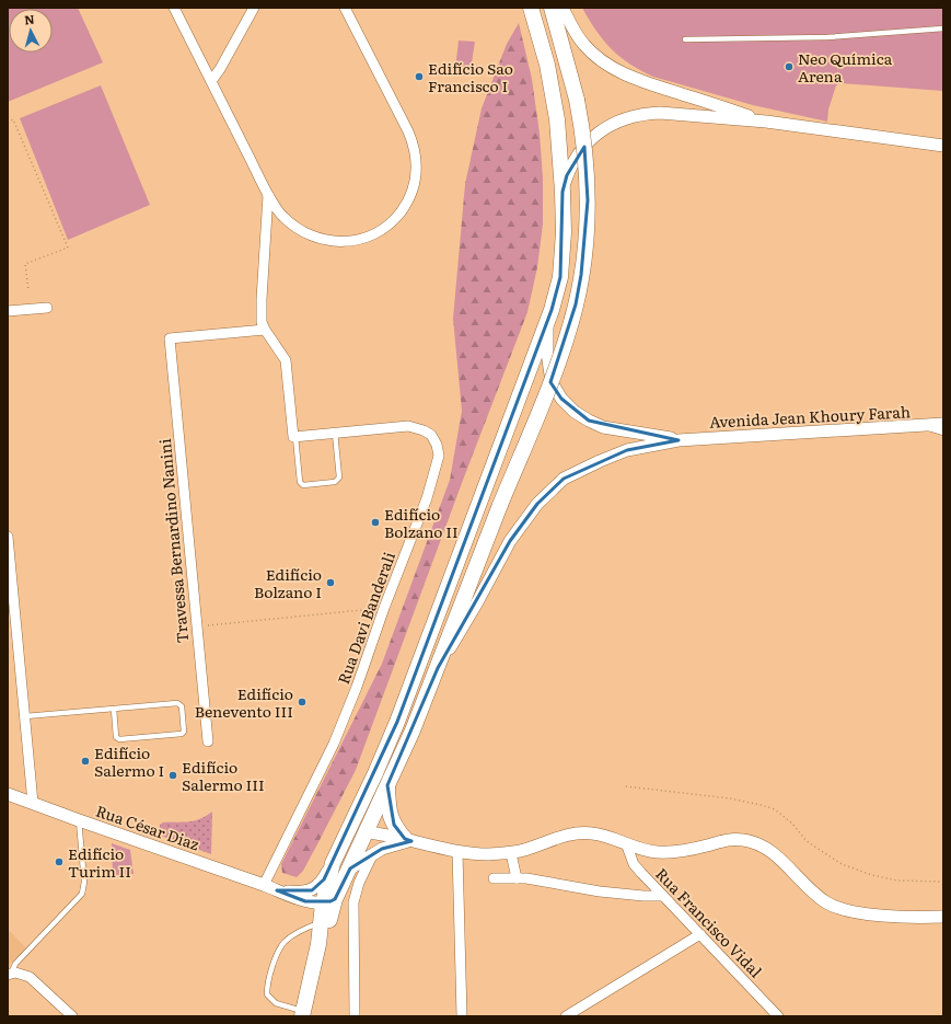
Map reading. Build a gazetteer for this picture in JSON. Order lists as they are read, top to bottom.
{
  "streets": {
    "street": [
      "Avenida Jean Khoury Farah",
      "Travessa Bernardino Nanini",
      "Rua Davi Banderali",
      "Rua César Diaz",
      "Rua Francisco Vidal"
    ]
  },
  "crossings": [
    ["Rua Davi Banderali", "Rua César Diaz"]
  ],
  "places": [
    "Neo Química Arena",
    "Edifício Sao Francisco I",
    "Edifício Bolzano II",
    "Edifício Bolzano I",
    "Edifício Benevento III",
    "Edifício Salermo I",
    "Edifício Salermo III",
    "Edifício Turim II"
  ],
  "north": "top"
}
